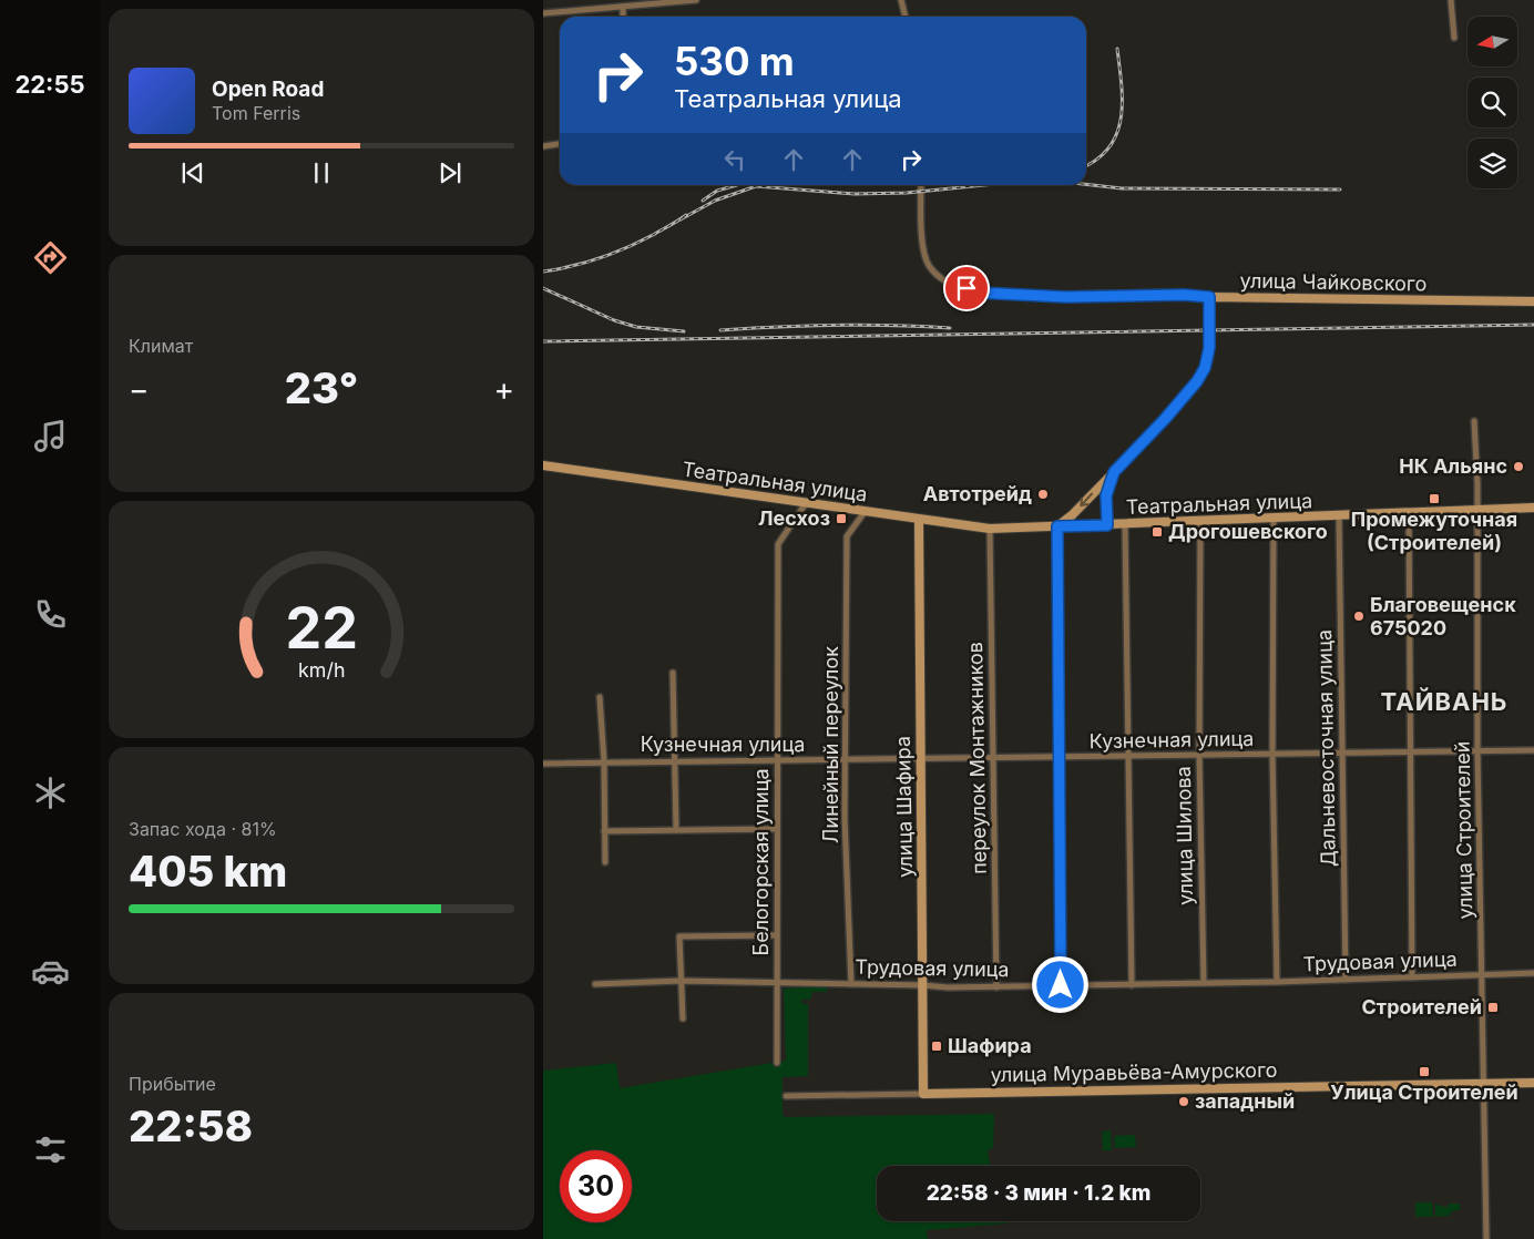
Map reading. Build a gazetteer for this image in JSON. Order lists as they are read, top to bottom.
{
  "streets": {
    "street": [
      "улица Чайковского",
      "Театральная улица",
      "Кузнечная улица",
      "Линейный переулок",
      "Дальневосточная улица",
      "переулок Монтажников",
      "улица Шафира",
      "улица Строителей",
      "улица Шилова",
      "Белогорская улица",
      "Трудовая улица",
      "улица Муравьёва-Амурского"
    ]
  },
  "crossings": [
    ["Театральная улица", "Линейный переулок"],
    ["Театральная улица", "Дальневосточная улица"],
    ["Театральная улица", "переулок Монтажников"],
    ["Театральная улица", "улица Шафира"],
    ["Театральная улица", "улица Строителей"],
    ["Театральная улица", "улица Шилова"],
    ["Театральная улица", "Белогорская улица"],
    ["Кузнечная улица", "Линейный переулок"],
    ["Кузнечная улица", "Дальневосточная улица"],
    ["Кузнечная улица", "переулок Монтажников"],
    ["Кузнечная улица", "улица Шафира"],
    ["Кузнечная улица", "улица Строителей"],
    ["Кузнечная улица", "улица Шилова"],
    ["Кузнечная улица", "Белогорская улица"],
    ["Линейный переулок", "Трудовая улица"],
    ["Дальневосточная улица", "Трудовая улица"],
    ["переулок Монтажников", "Трудовая улица"],
    ["улица Шафира", "Трудовая улица"],
    ["улица Шафира", "улица Муравьёва-Амурского"],
    ["улица Строителей", "Трудовая улица"],
    ["улица Строителей", "улица Муравьёва-Амурского"],
    ["улица Шилова", "Трудовая улица"],
    ["Белогорская улица", "Трудовая улица"]
  ],
  "districts": ["ТАЙВАНЬ"],
  "places": {
    "other": [
      "НК Альянс",
      "Автотрейд",
      "Благовещенск 675020",
      "западный"
    ],
    "transit": [
      "Промежуточная (Строителей)",
      "Лесхоз",
      "Дрогошевского",
      "Строителей",
      "Шафира",
      "Улица Строителей"
    ]
  },
  "north": "left",
  "page": {
    "tabs": "22:55",
    "turn": ["530 m", "Театральная улица"],
    "song": ["Open Road", "Tom Ferris"],
    "tile": [
      "Климат",
      ["Запас хода · 81%", "405 km"],
      ["Прибытие", "22:58"]
    ],
    "heat": ["−", "23°", "+"],
    "limit": "30",
    "trip": "22:58 · 3 мин · 1.2 km",
    "gauge": ["22", "km/h"]
  }
}
